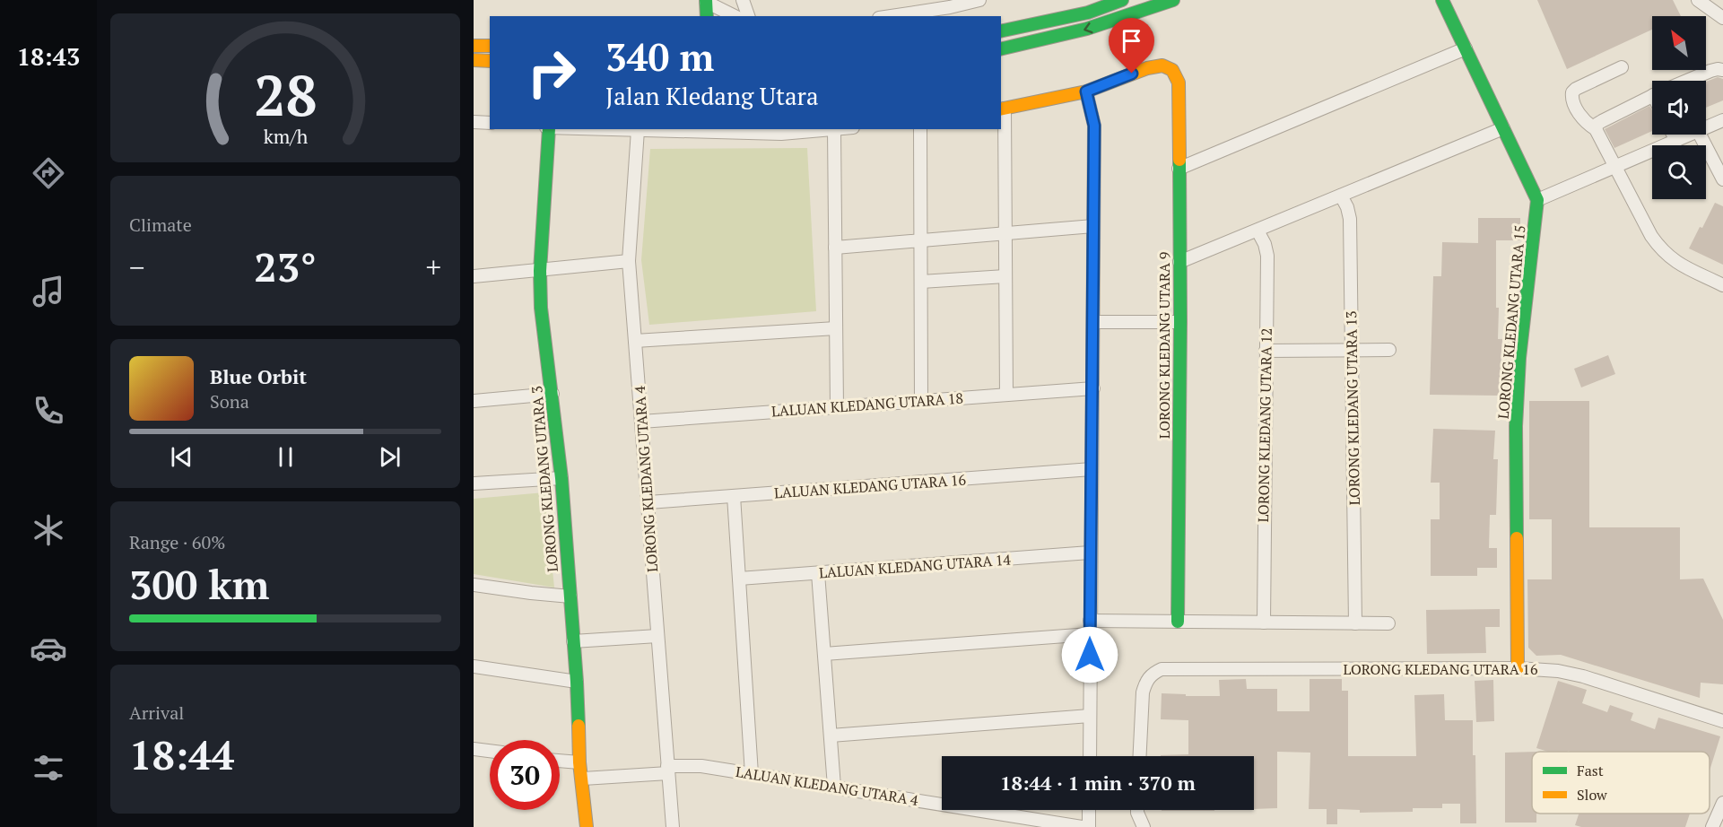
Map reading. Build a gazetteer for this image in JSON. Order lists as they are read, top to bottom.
{
  "streets": {
    "street": [
      "LORONG KLEDANG UTARA 15",
      "LORONG KLEDANG UTARA 9",
      "LALUAN KLEDANG UTARA 18",
      "LORONG KLEDANG UTARA 13",
      "LORONG KLEDANG UTARA 12",
      "LORONG KLEDANG UTARA 3",
      "LORONG KLEDANG UTARA 4",
      "LALUAN KLEDANG UTARA 16",
      "LALUAN KLEDANG UTARA 14",
      "LORONG KLEDANG UTARA 16",
      "LALUAN KLEDANG UTARA 4"
    ]
  },
  "crossings": [
    ["LORONG KLEDANG UTARA 15", "LORONG KLEDANG UTARA 16"],
    ["LALUAN KLEDANG UTARA 18", "LORONG KLEDANG UTARA 4"],
    ["LORONG KLEDANG UTARA 3", "LALUAN KLEDANG UTARA 4"],
    ["LORONG KLEDANG UTARA 4", "LALUAN KLEDANG UTARA 16"],
    ["LORONG KLEDANG UTARA 4", "LALUAN KLEDANG UTARA 4"]
  ],
  "legend": ["Fast", "Slow"],
  "north": "top left",
  "page": {
    "tabs": "18:43",
    "turn": ["340 m", "Jalan Kledang Utara"],
    "tile": [
      "Climate",
      ["Range · 60%", "300 km"],
      ["Arrival", "18:44"]
    ],
    "heat": ["−", "23°", "+"],
    "song": ["Blue Orbit", "Sona"],
    "limit": "30",
    "trip": "18:44 · 1 min · 370 m",
    "gauge": ["28", "km/h"]
  }
}
